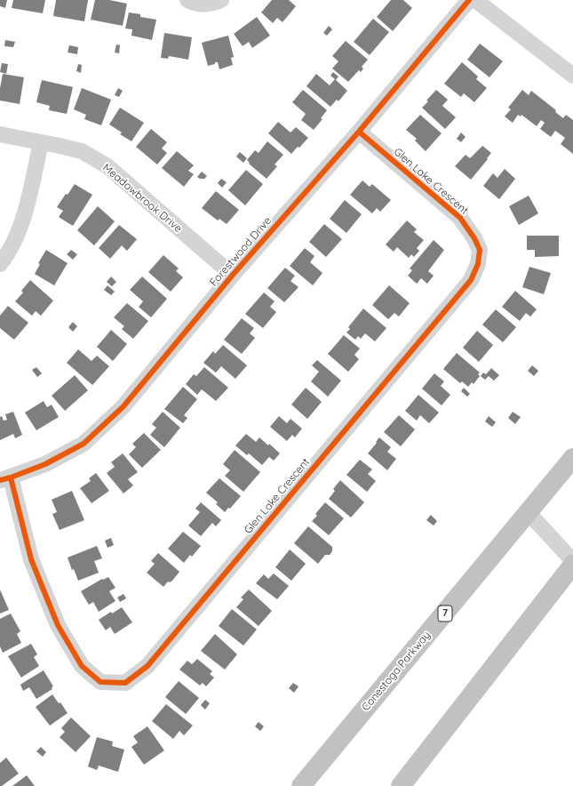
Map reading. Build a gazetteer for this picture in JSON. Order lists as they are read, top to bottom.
{
  "streets": {
    "highway": ["7", "Conestoga Parkway"],
    "street": ["Glen Lake Crescent", "Meadowbrook Drive", "Forestwood Drive"]
  },
  "crossings": [
    ["Glen Lake Crescent", "Forestwood Drive"],
    ["Meadowbrook Drive", "Forestwood Drive"]
  ]
}
